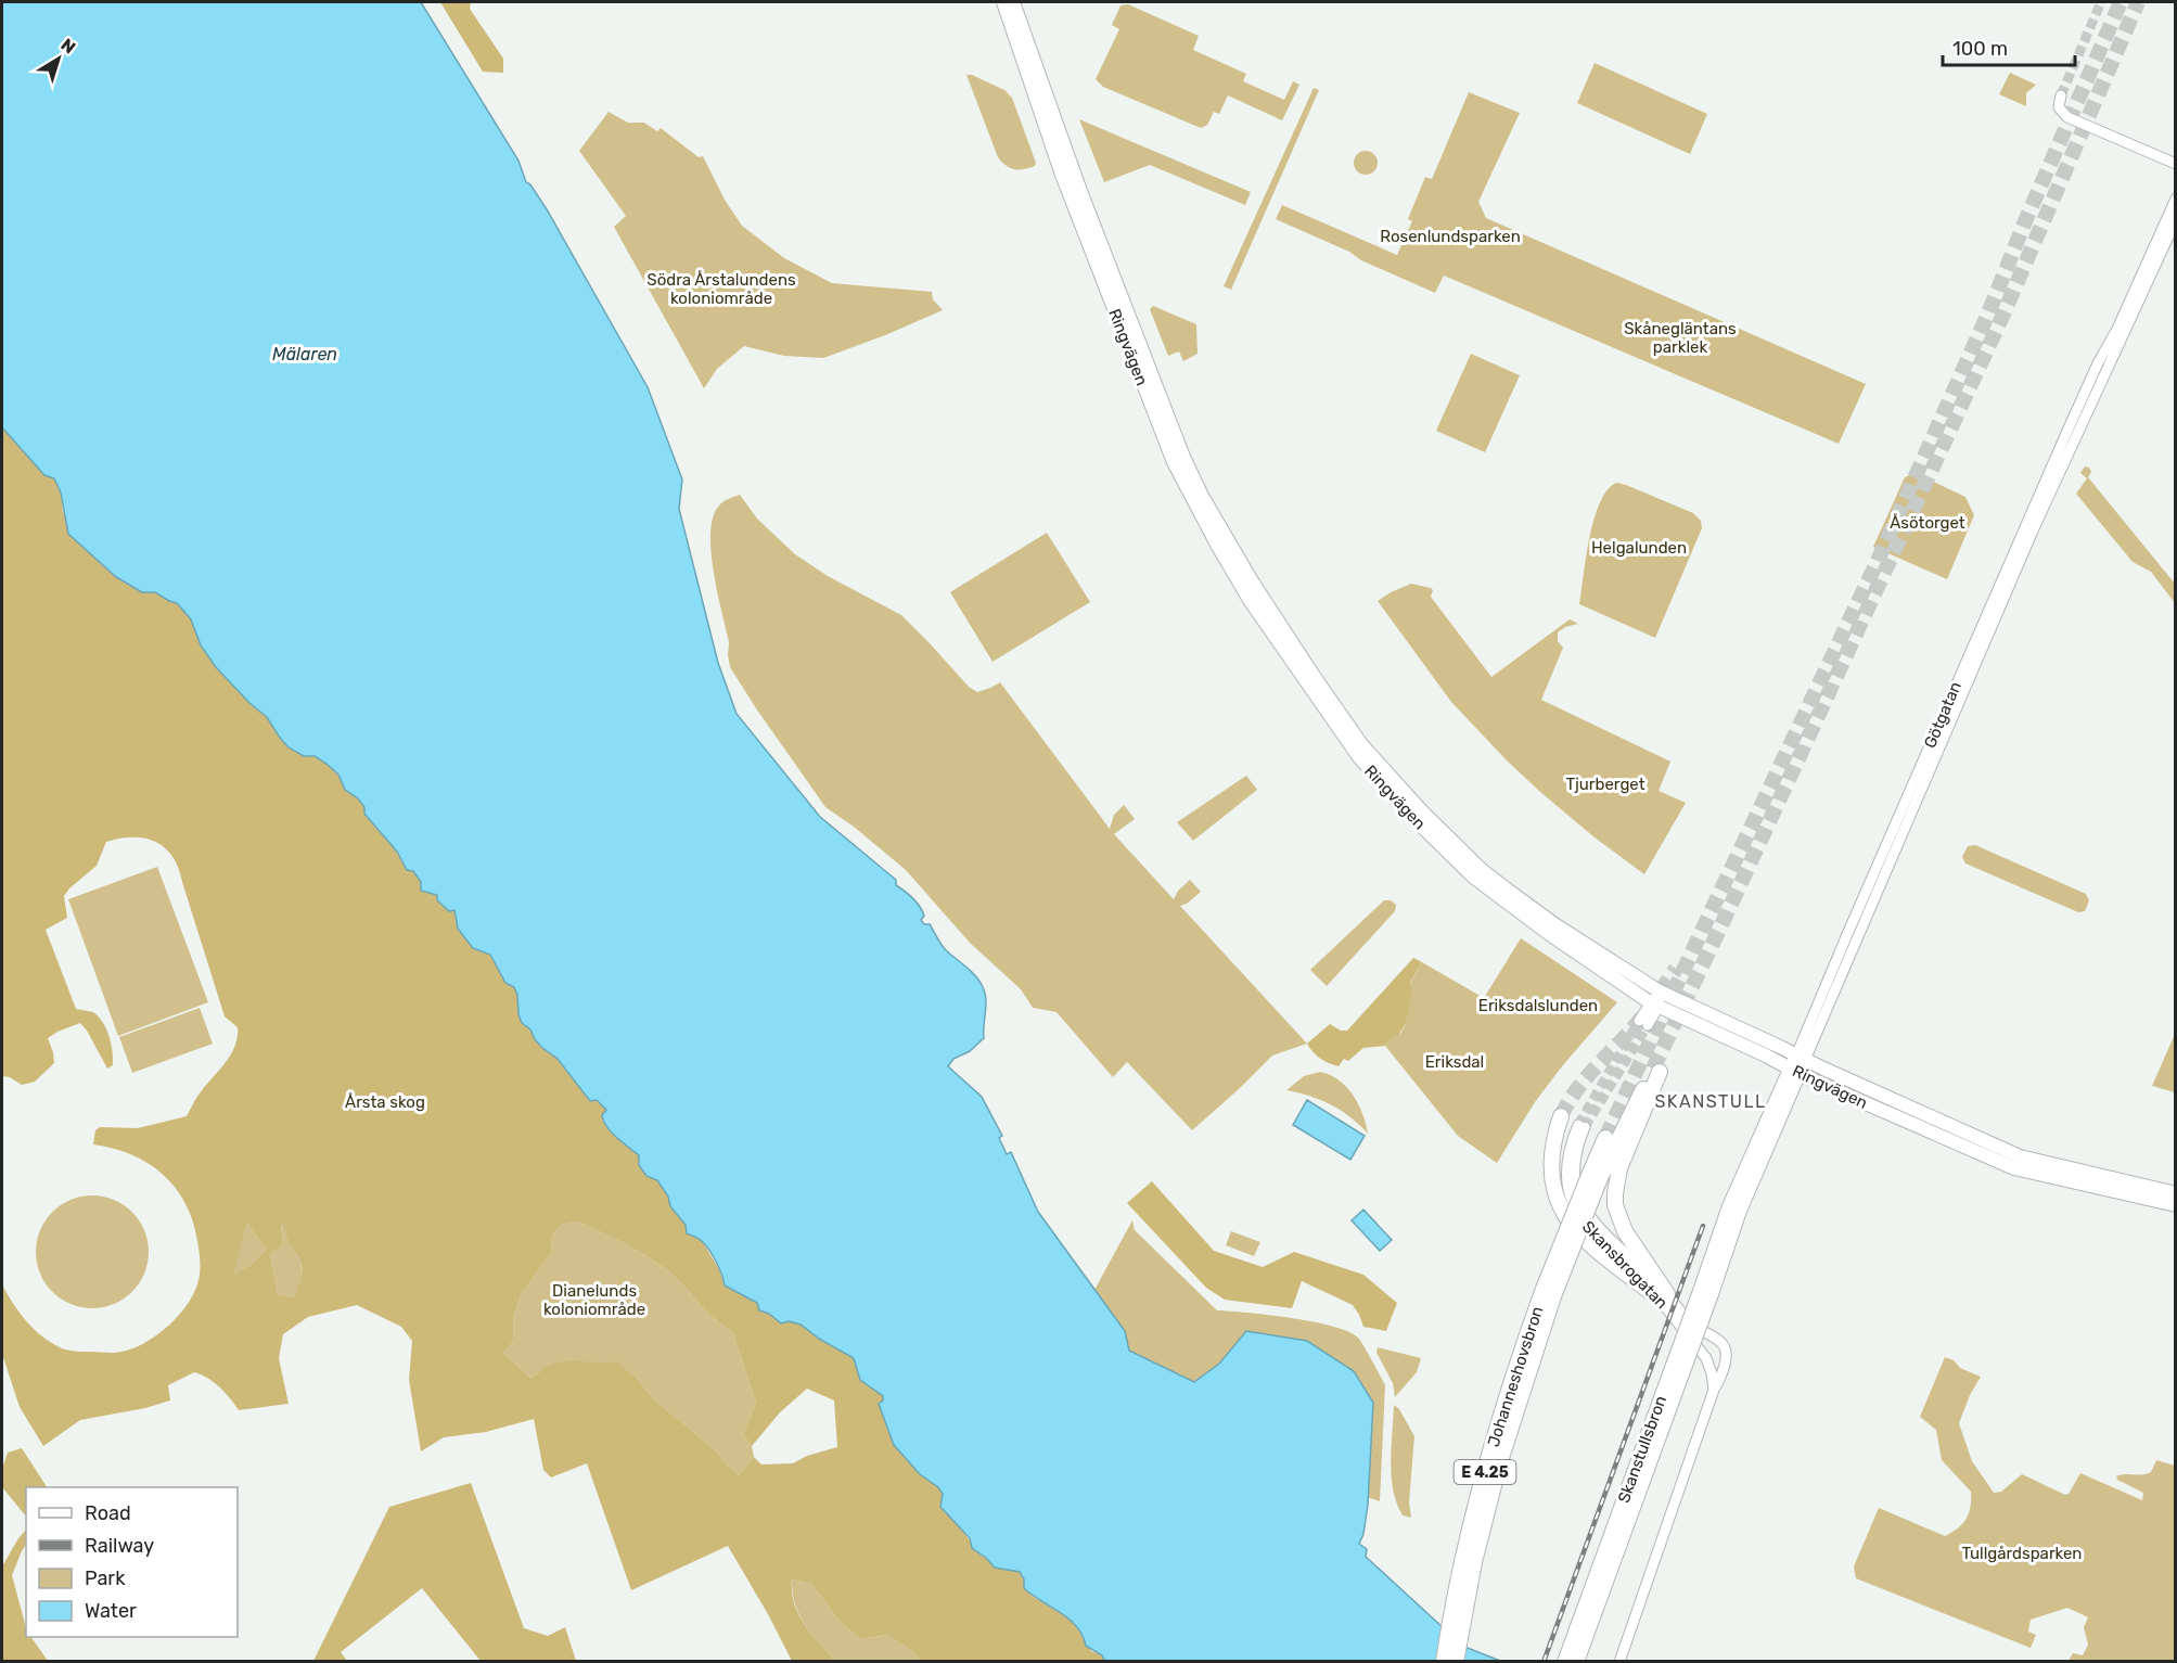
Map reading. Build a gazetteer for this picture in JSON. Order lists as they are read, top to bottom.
{
  "streets": {
    "highway": ["Johanneshovsbron", "E 4.25"],
    "main road": ["Ringvägen", "Götgatan", "Skanstullsbron"],
    "street": ["Skansbrogatan"]
  },
  "crossings": [
    ["Ringvägen", "Götgatan"],
    ["Götgatan", "Skanstullsbron"],
    ["Skansbrogatan", "E 4.25"],
    ["Johanneshovsbron", "E 4.25"]
  ],
  "districts": ["SKANSTULL"],
  "water": ["Mälaren"],
  "parks": [
    "Rosenlundsparken",
    "Södra Årstalundens koloniområde",
    "Skånegläntans parklek",
    "Åsötorget",
    "Helgalunden",
    "Tjurberget",
    "Eriksdalslunden",
    "Eriksdal",
    "Årsta skog",
    "Dianelunds koloniområde",
    "Tullgårdsparken"
  ],
  "legend": [
    "Road",
    "Railway",
    "Park",
    "Water"
  ],
  "scale_bar": "100 m",
  "north": "top right"
}
